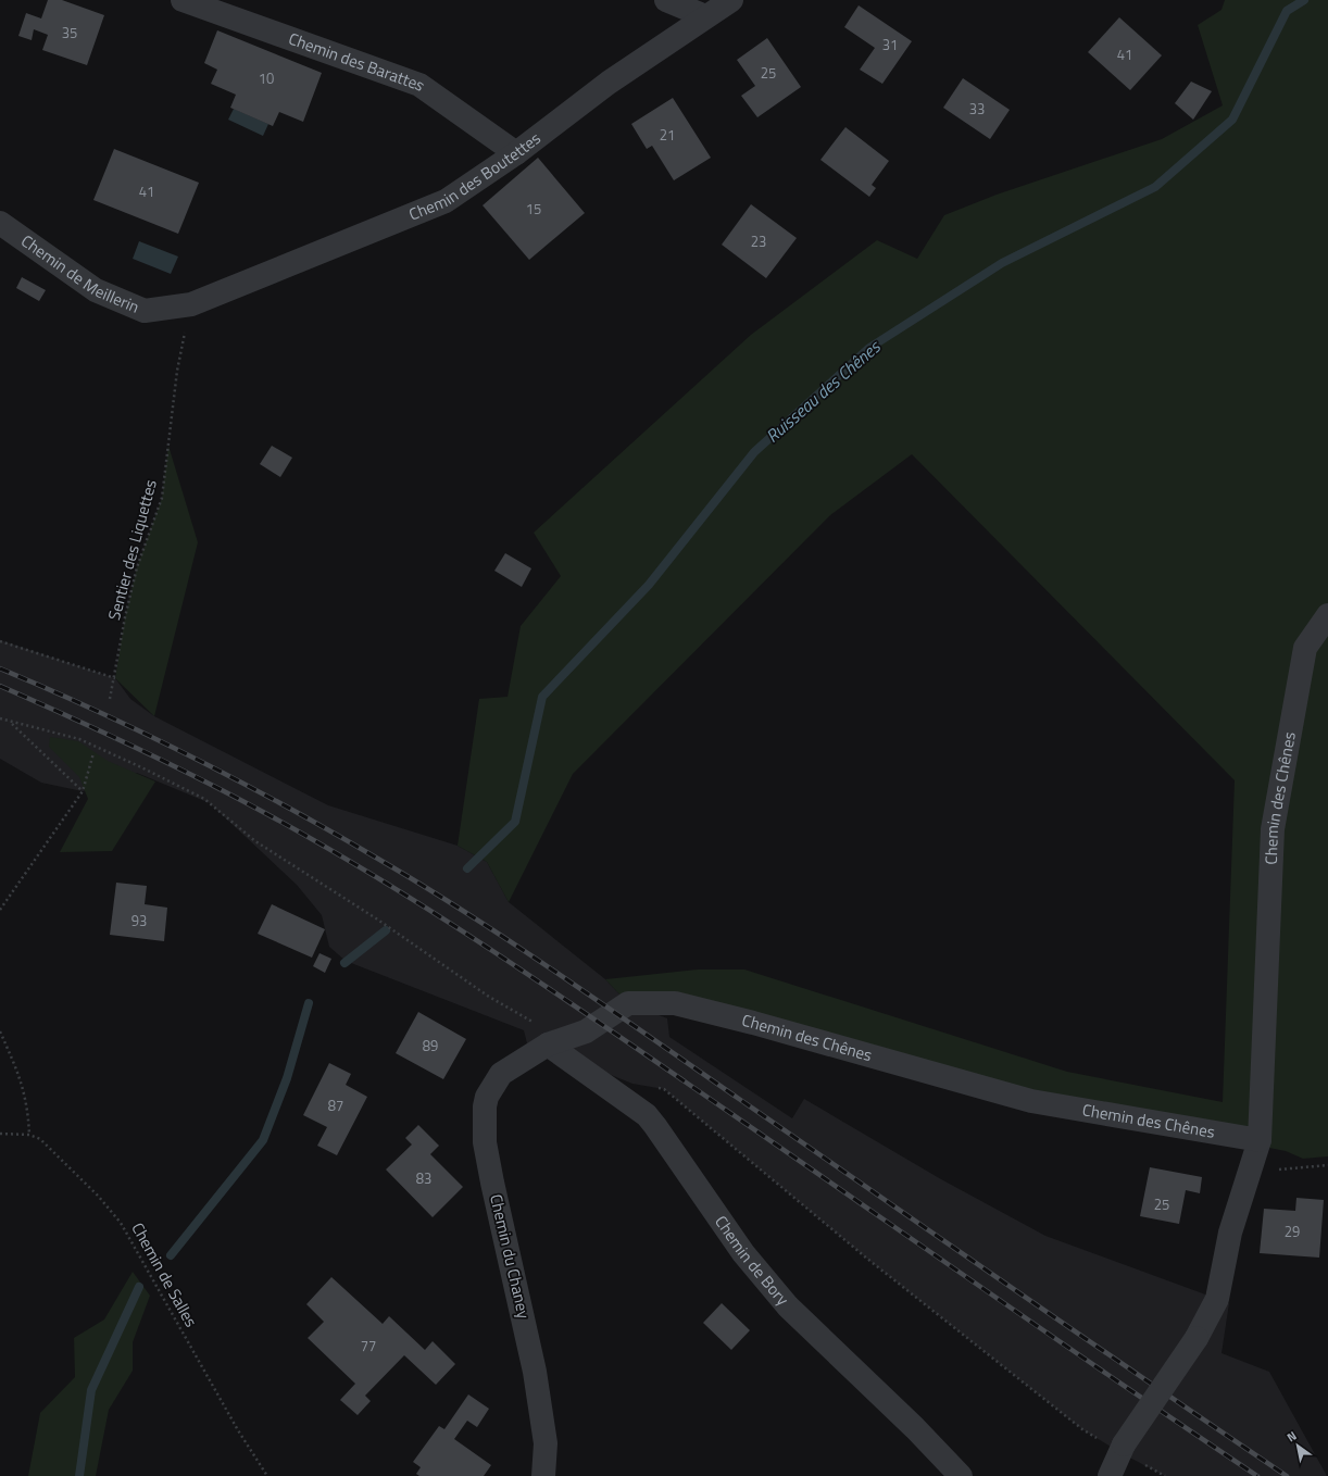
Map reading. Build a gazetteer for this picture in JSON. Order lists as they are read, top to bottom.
{
  "streets": {
    "street": [
      "Chemin des Barattes",
      "Chemin des Boutettes",
      "Chemin de Meillerin",
      "Chemin des Chênes",
      "Chemin du Chaney",
      "Chemin de Bory"
    ],
    "path": ["Sentier des Liquettes", "Chemin de Salles"]
  },
  "crossings": [
    ["Chemin des Barattes", "Chemin des Boutettes"],
    ["Chemin des Boutettes", "Chemin de Meillerin"],
    ["Chemin des Boutettes", "Sentier des Liquettes"],
    ["Chemin de Meillerin", "Sentier des Liquettes"],
    ["Chemin des Chênes", "Chemin du Chaney"],
    ["Chemin des Chênes", "Chemin de Bory"],
    ["Chemin du Chaney", "Chemin de Bory"]
  ],
  "water": ["Ruisseau des Chênes"],
  "house_numbers": [
    "35",
    "31",
    "41",
    "25",
    "10",
    "33",
    "21",
    "41",
    "15",
    "23",
    "93",
    "89",
    "87",
    "83",
    "25",
    "29",
    "77"
  ],
  "north": "top left"
}
